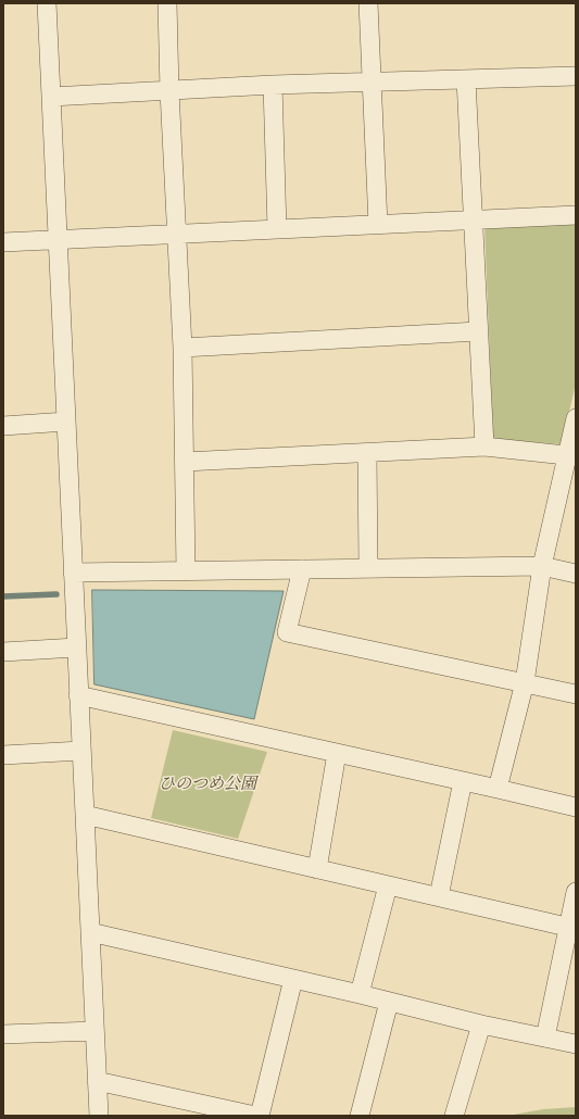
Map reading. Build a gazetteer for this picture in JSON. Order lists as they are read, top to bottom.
{
  "parks": ["ひのつめ公園"]
}
